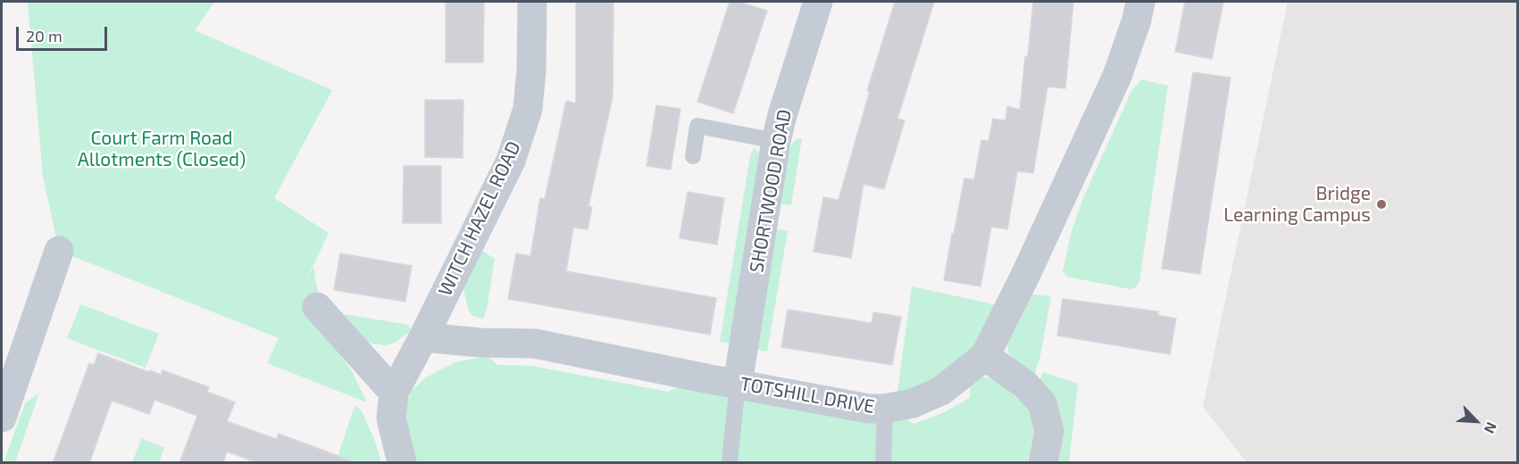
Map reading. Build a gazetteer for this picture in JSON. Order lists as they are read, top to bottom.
{
  "streets": {
    "street": ["SHORTWOOD ROAD", "WITCH HAZEL ROAD", "TOTSHILL DRIVE"]
  },
  "crossings": [
    ["SHORTWOOD ROAD", "TOTSHILL DRIVE"],
    ["WITCH HAZEL ROAD", "TOTSHILL DRIVE"]
  ],
  "parks": ["Court Farm Road Allotments (Closed)"],
  "places": ["Bridge Learning Campus"],
  "scale_bar": "20 m",
  "north": "bottom right"
}
